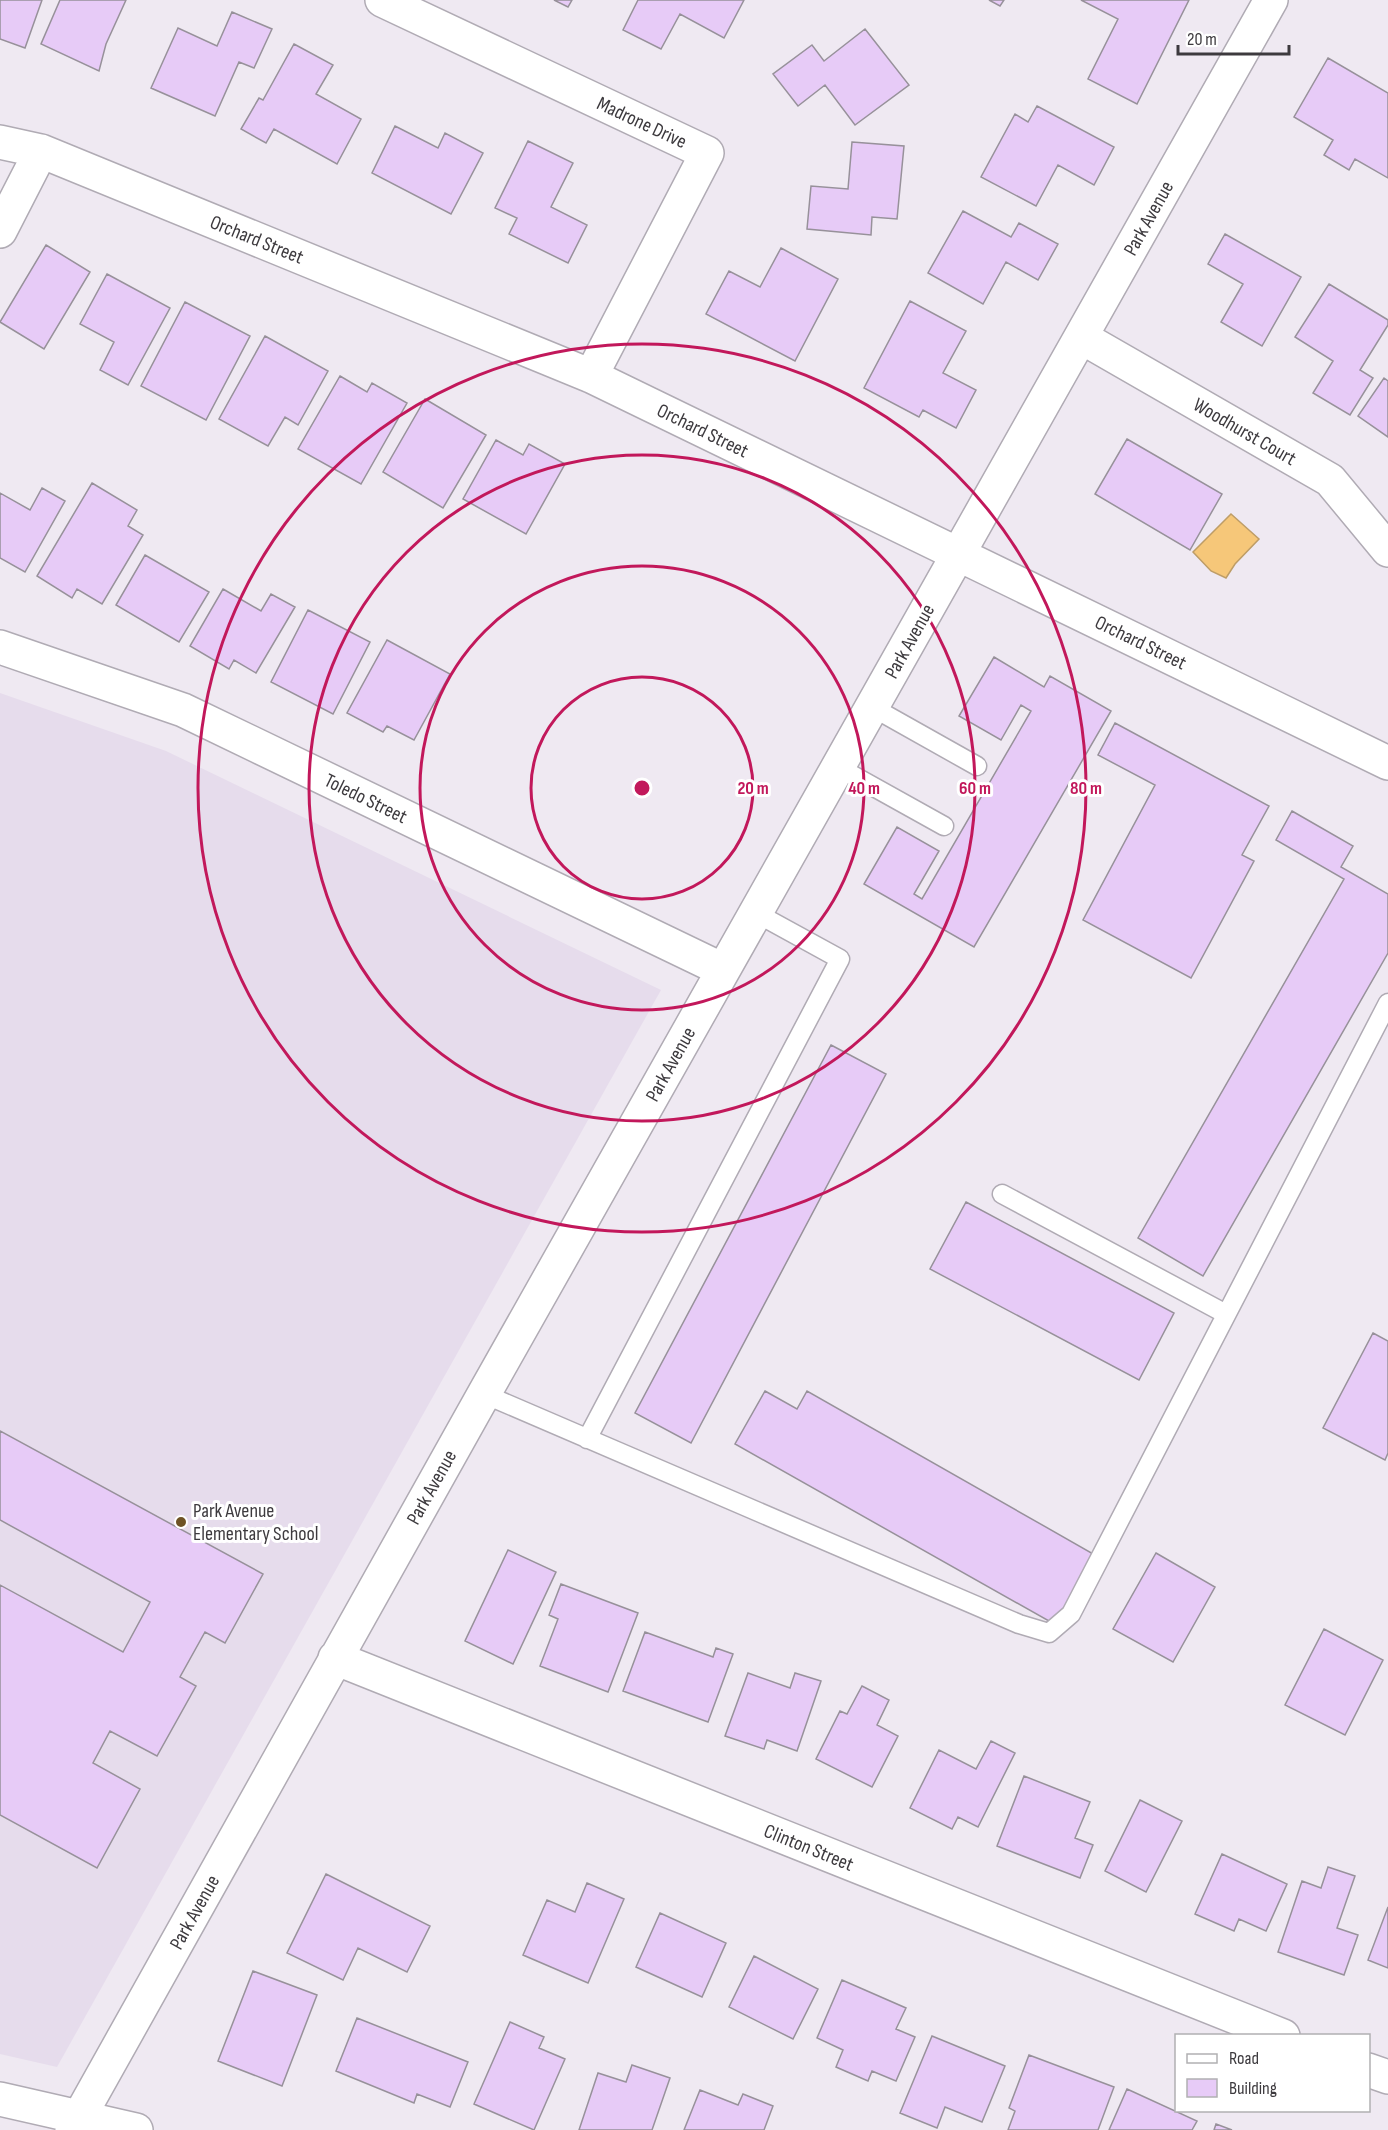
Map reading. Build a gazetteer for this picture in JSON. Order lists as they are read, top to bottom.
{
  "streets": {
    "street": [
      "Madrone Drive",
      "Park Avenue",
      "Orchard Street",
      "Woodhurst Court",
      "Toledo Street",
      "Clinton Street"
    ]
  },
  "crossings": [
    ["Madrone Drive", "Orchard Street"],
    ["Park Avenue", "Orchard Street"],
    ["Park Avenue", "Woodhurst Court"],
    ["Park Avenue", "Toledo Street"],
    ["Park Avenue", "Clinton Street"]
  ],
  "places": ["Park Avenue Elementary School"],
  "legend": ["Road", "Building"],
  "scale_bar": "20 m",
  "rings": [
    "20 m",
    "40 m",
    "60 m",
    "80 m"
  ]
}
